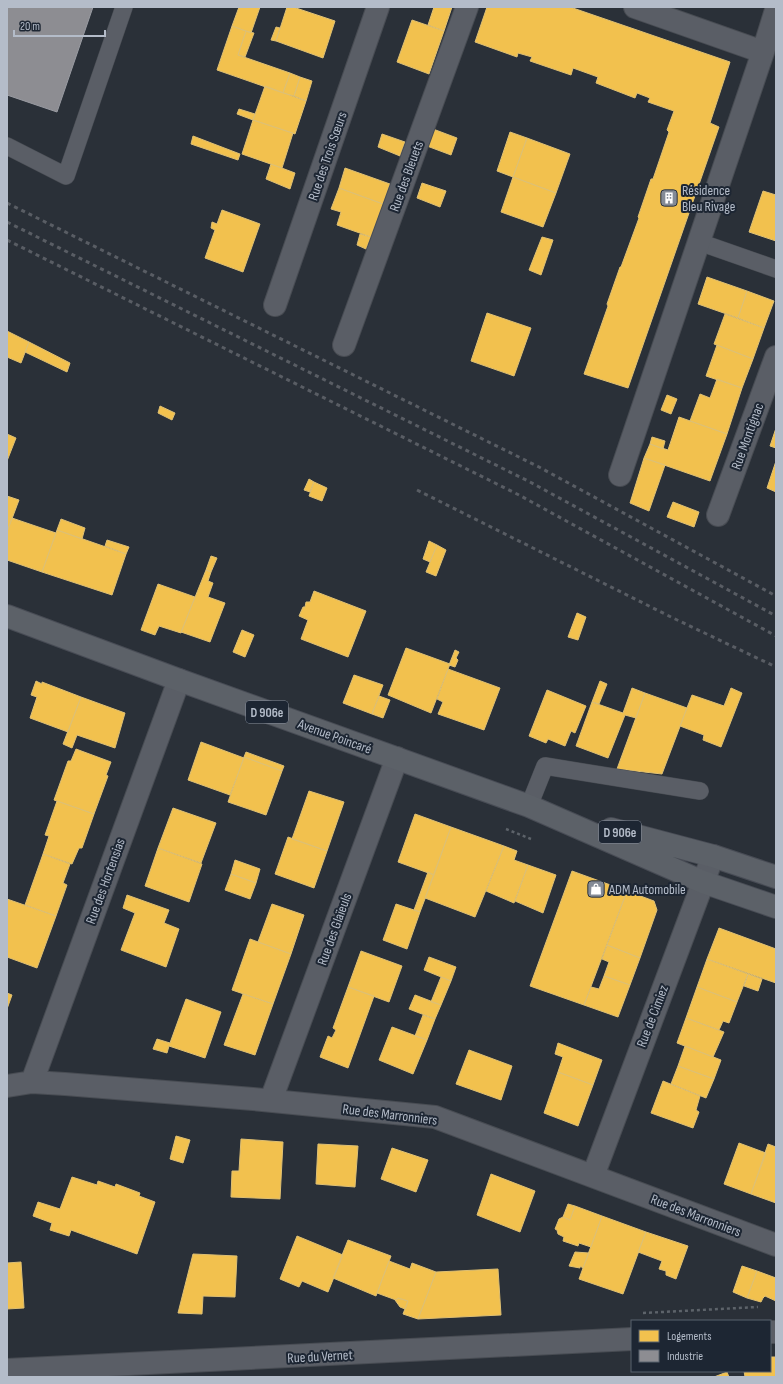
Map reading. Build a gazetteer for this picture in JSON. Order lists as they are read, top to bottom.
{
  "streets": {
    "main road": ["D 906e", "Avenue Poincaré"],
    "street": [
      "Rue des Trois Sœurs",
      "Rue des Bleuets",
      "Rue Montignac",
      "Rue des Hortensias",
      "Rue des Glaïeuls",
      "Rue de Cimiez",
      "Rue des Marronniers",
      "Rue du Vernet"
    ]
  },
  "crossings": [
    ["D 906e", "Avenue Poincaré"],
    ["D 906e", "Rue de Cimiez"],
    ["Avenue Poincaré", "Rue des Hortensias"],
    ["Avenue Poincaré", "Rue des Glaïeuls"],
    ["Avenue Poincaré", "Rue de Cimiez"],
    ["Rue des Hortensias", "Rue des Marronniers"],
    ["Rue des Glaïeuls", "Rue des Marronniers"],
    ["Rue de Cimiez", "Rue des Marronniers"]
  ],
  "places": {
    "building": ["Résidence Bleu Rivage"],
    "shop": ["ADM Automobile"]
  },
  "legend": ["Logements", "Industrie"],
  "scale_bar": "20 m"
}
